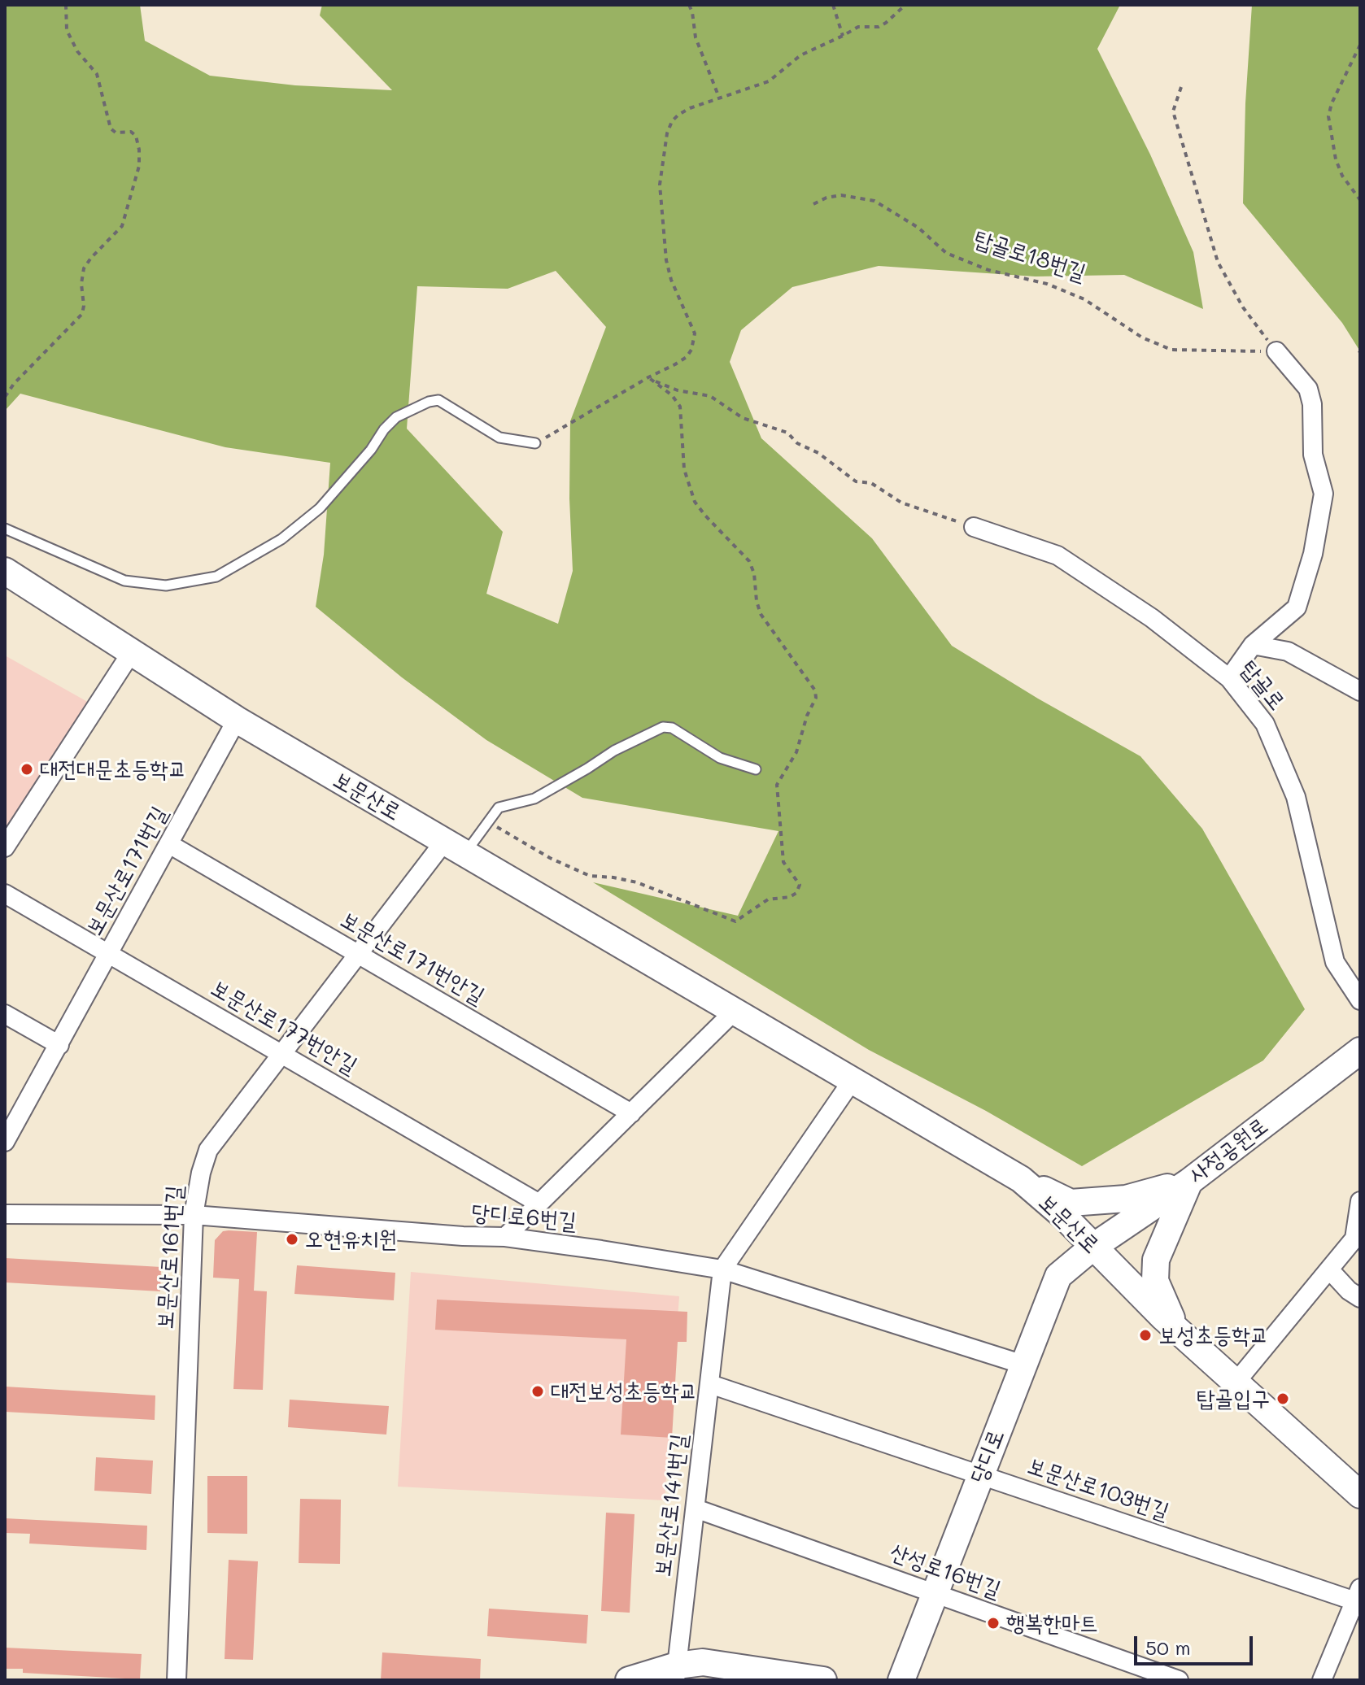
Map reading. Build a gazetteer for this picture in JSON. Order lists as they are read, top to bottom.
{
  "streets": {
    "main road": ["보문산로", "사정공원로", "당디로"],
    "street": [
      "탑골로",
      "보문산로171번길",
      "보문산로171번안길",
      "보문산로177번안길",
      "당디로6번길",
      "보문산로161번길",
      "보문산로103번길",
      "보문산로141번길",
      "산성로16번길"
    ],
    "path": ["탑골로18번길"]
  },
  "crossings": [
    ["보문산로", "보문산로171번길"],
    ["보문산로", "사정공원로"],
    ["보문산로", "보문산로161번길"],
    ["보문산로", "당디로"],
    ["보문산로", "보문산로141번길"],
    ["보문산로171번길", "보문산로171번안길"],
    ["보문산로171번길", "보문산로177번안길"],
    ["보문산로171번안길", "보문산로161번길"],
    ["보문산로177번안길", "보문산로161번길"],
    ["사정공원로", "당디로"],
    ["당디로6번길", "보문산로161번길"],
    ["당디로6번길", "당디로"],
    ["당디로6번길", "보문산로141번길"],
    ["당디로", "보문산로103번길"],
    ["당디로", "산성로16번길"],
    ["보문산로103번길", "보문산로141번길"],
    ["보문산로141번길", "산성로16번길"]
  ],
  "places": [
    "대전대문초등학교",
    "오현유치원",
    "보성초등학교",
    "대전보성초등학교",
    "탑골입구",
    "행복한마트"
  ],
  "scale_bar": "50 m"
}
